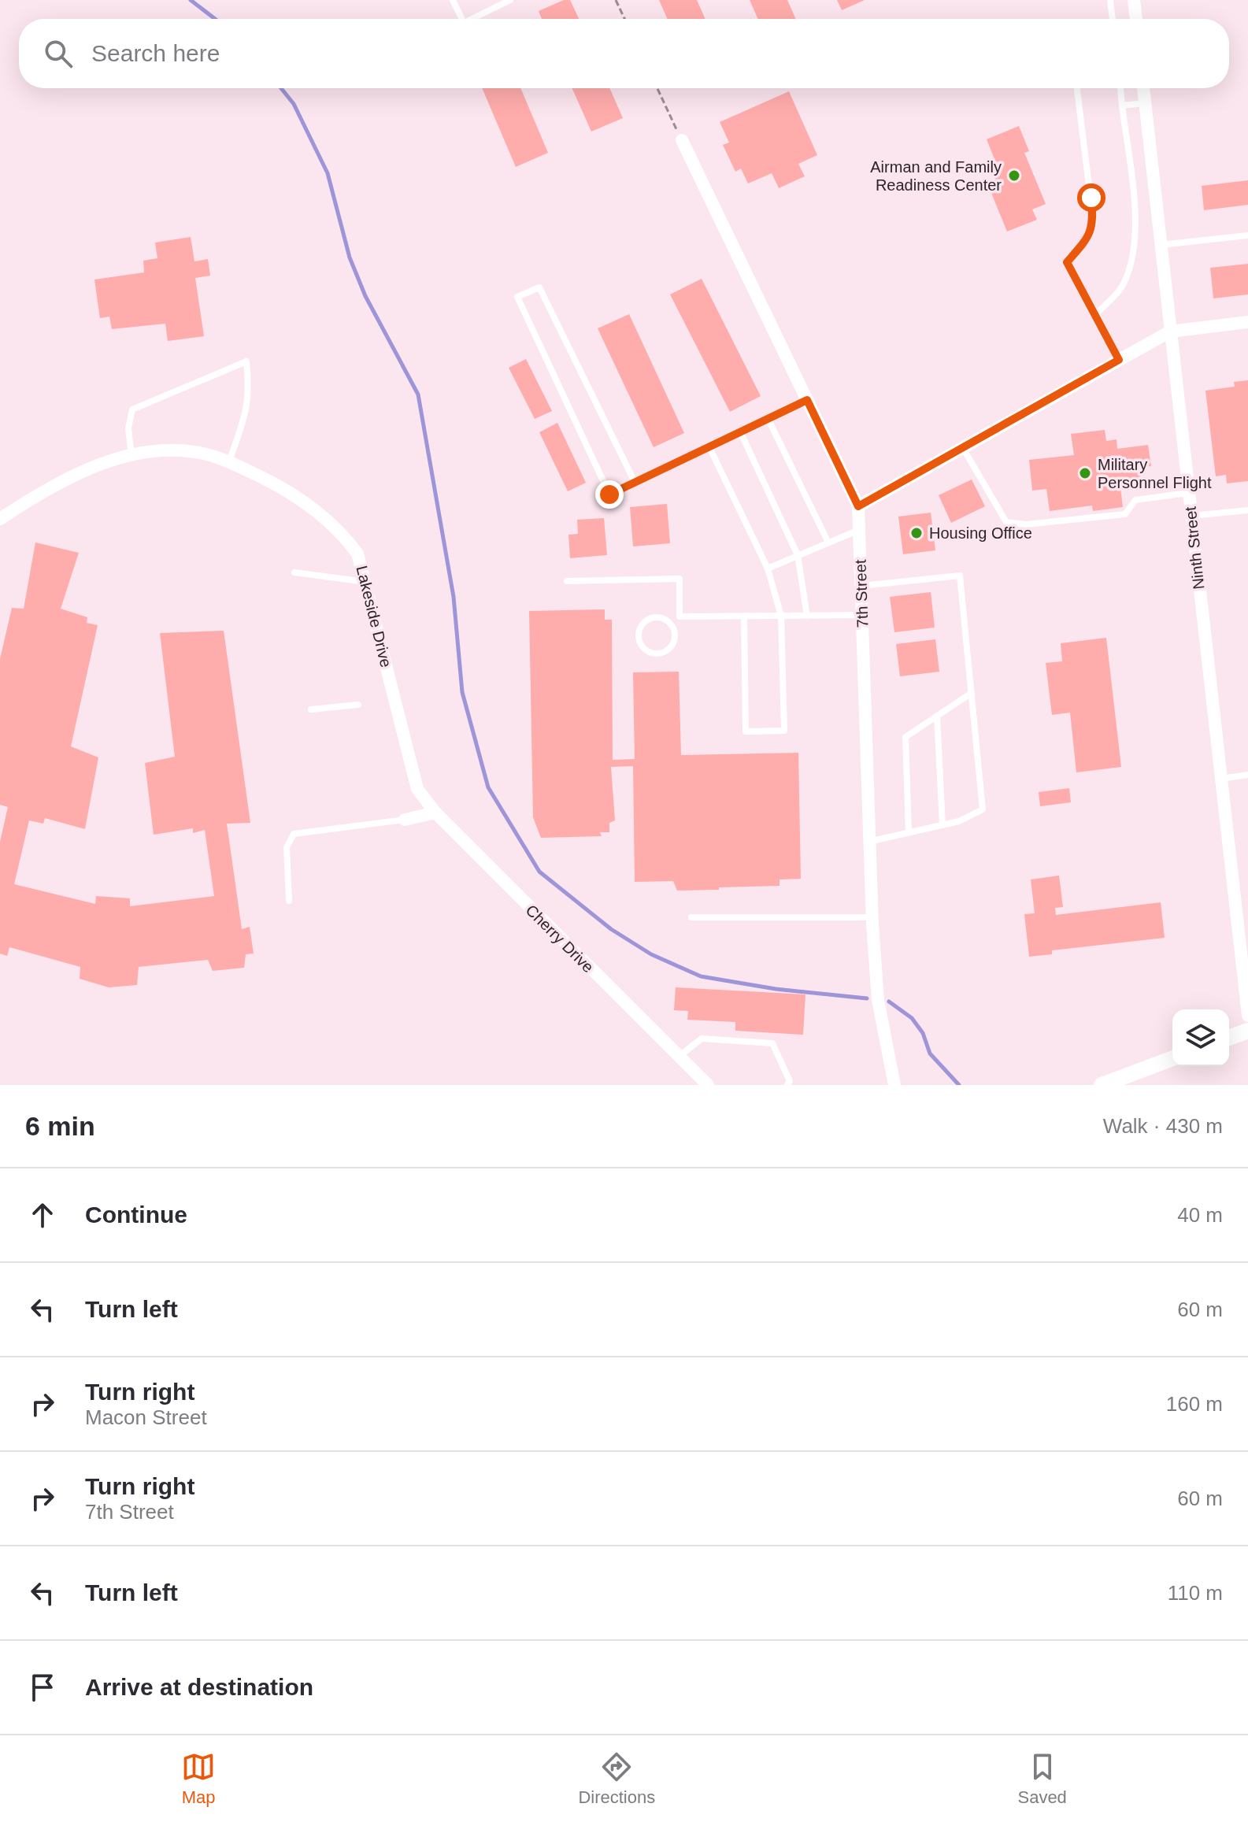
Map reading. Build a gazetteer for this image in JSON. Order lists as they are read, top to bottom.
{
  "streets": {
    "street": [
      "Ninth Street",
      "7th Street",
      "Lakeside Drive",
      "Cherry Drive"
    ]
  },
  "crossings": [
    ["Lakeside Drive", "Cherry Drive"]
  ],
  "places": ["Airman and Family Readiness Center", "Military Personnel Flight", "Housing Office"],
  "page": {
    "search": "Search here",
    "heading": ["6 min", "Walk · 430 m"],
    "list": [
      ["Continue", "40 m"],
      ["Turn left", "60 m"],
      ["Turn right", "Macon Street", "160 m"],
      ["Turn right", "7th Street", "60 m"],
      ["Turn left", "110 m"],
      "Arrive at destination"
    ],
    "nav": ["Map", "Directions", "Saved"]
  }
}
